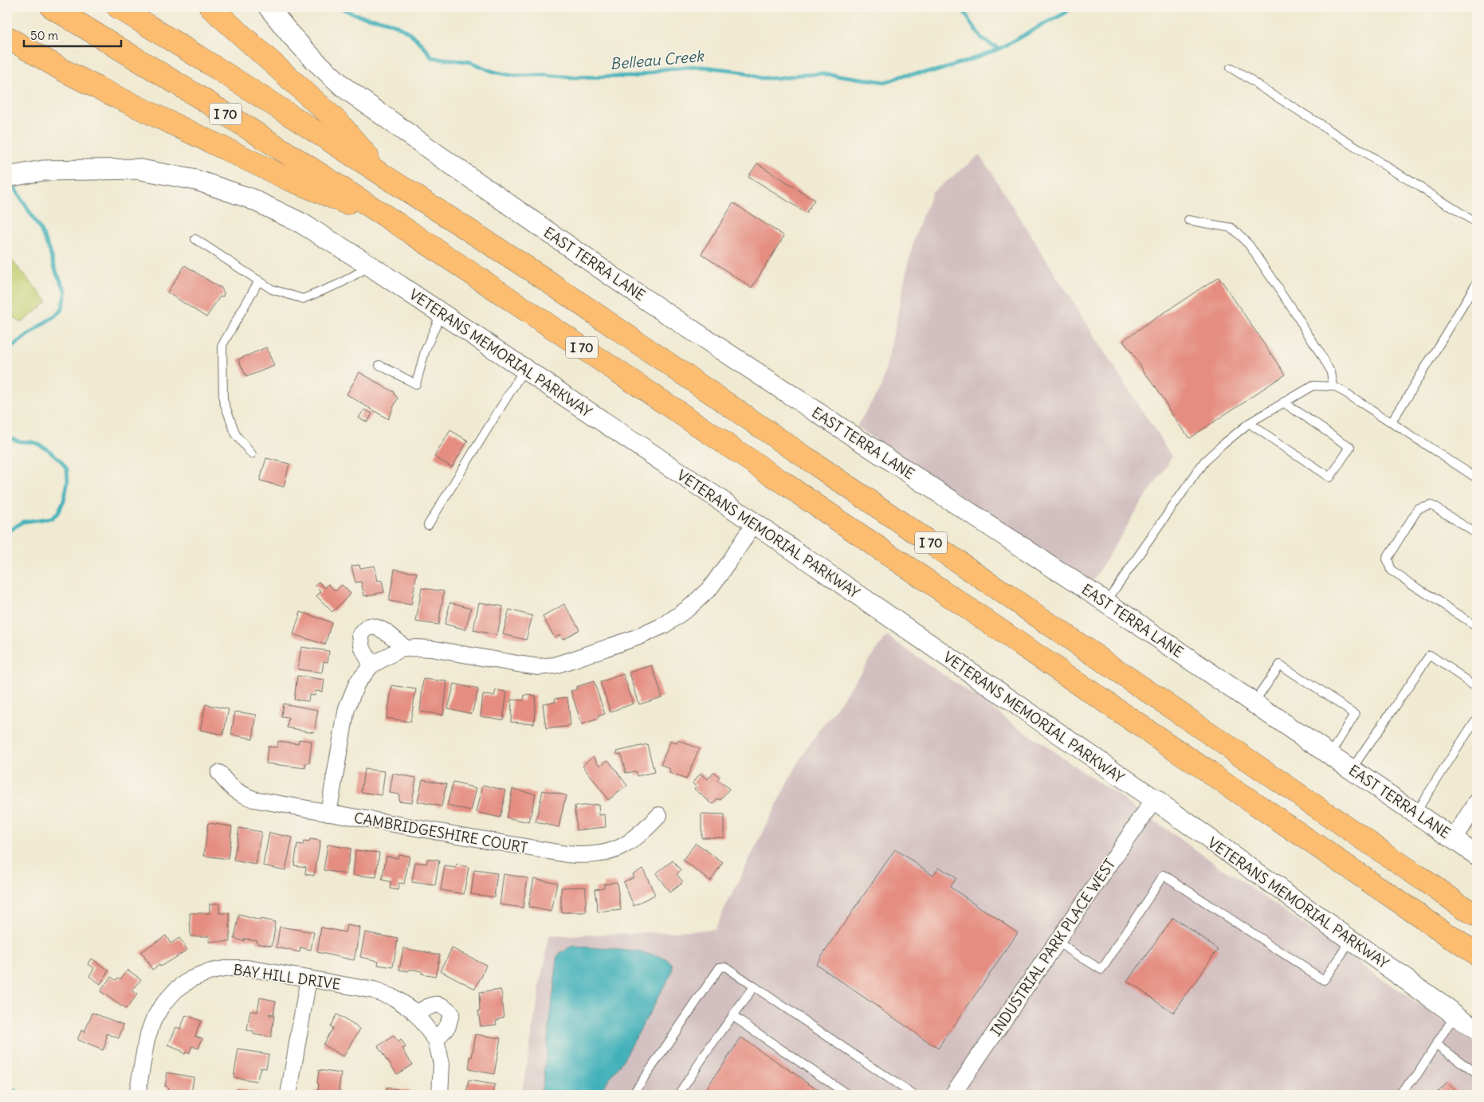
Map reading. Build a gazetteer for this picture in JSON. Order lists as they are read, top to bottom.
{
  "streets": {
    "highway": ["I 70"],
    "street": [
      "EAST TERRA LANE",
      "VETERANS MEMORIAL PARKWAY",
      "CAMBRIDGESHIRE COURT",
      "INDUSTRIAL PARK PLACE WEST",
      "BAY HILL DRIVE"
    ]
  },
  "crossings": [
    ["VETERANS MEMORIAL PARKWAY", "INDUSTRIAL PARK PLACE WEST"]
  ],
  "water": ["Belleau Creek"],
  "scale_bar": "50 m"
}
